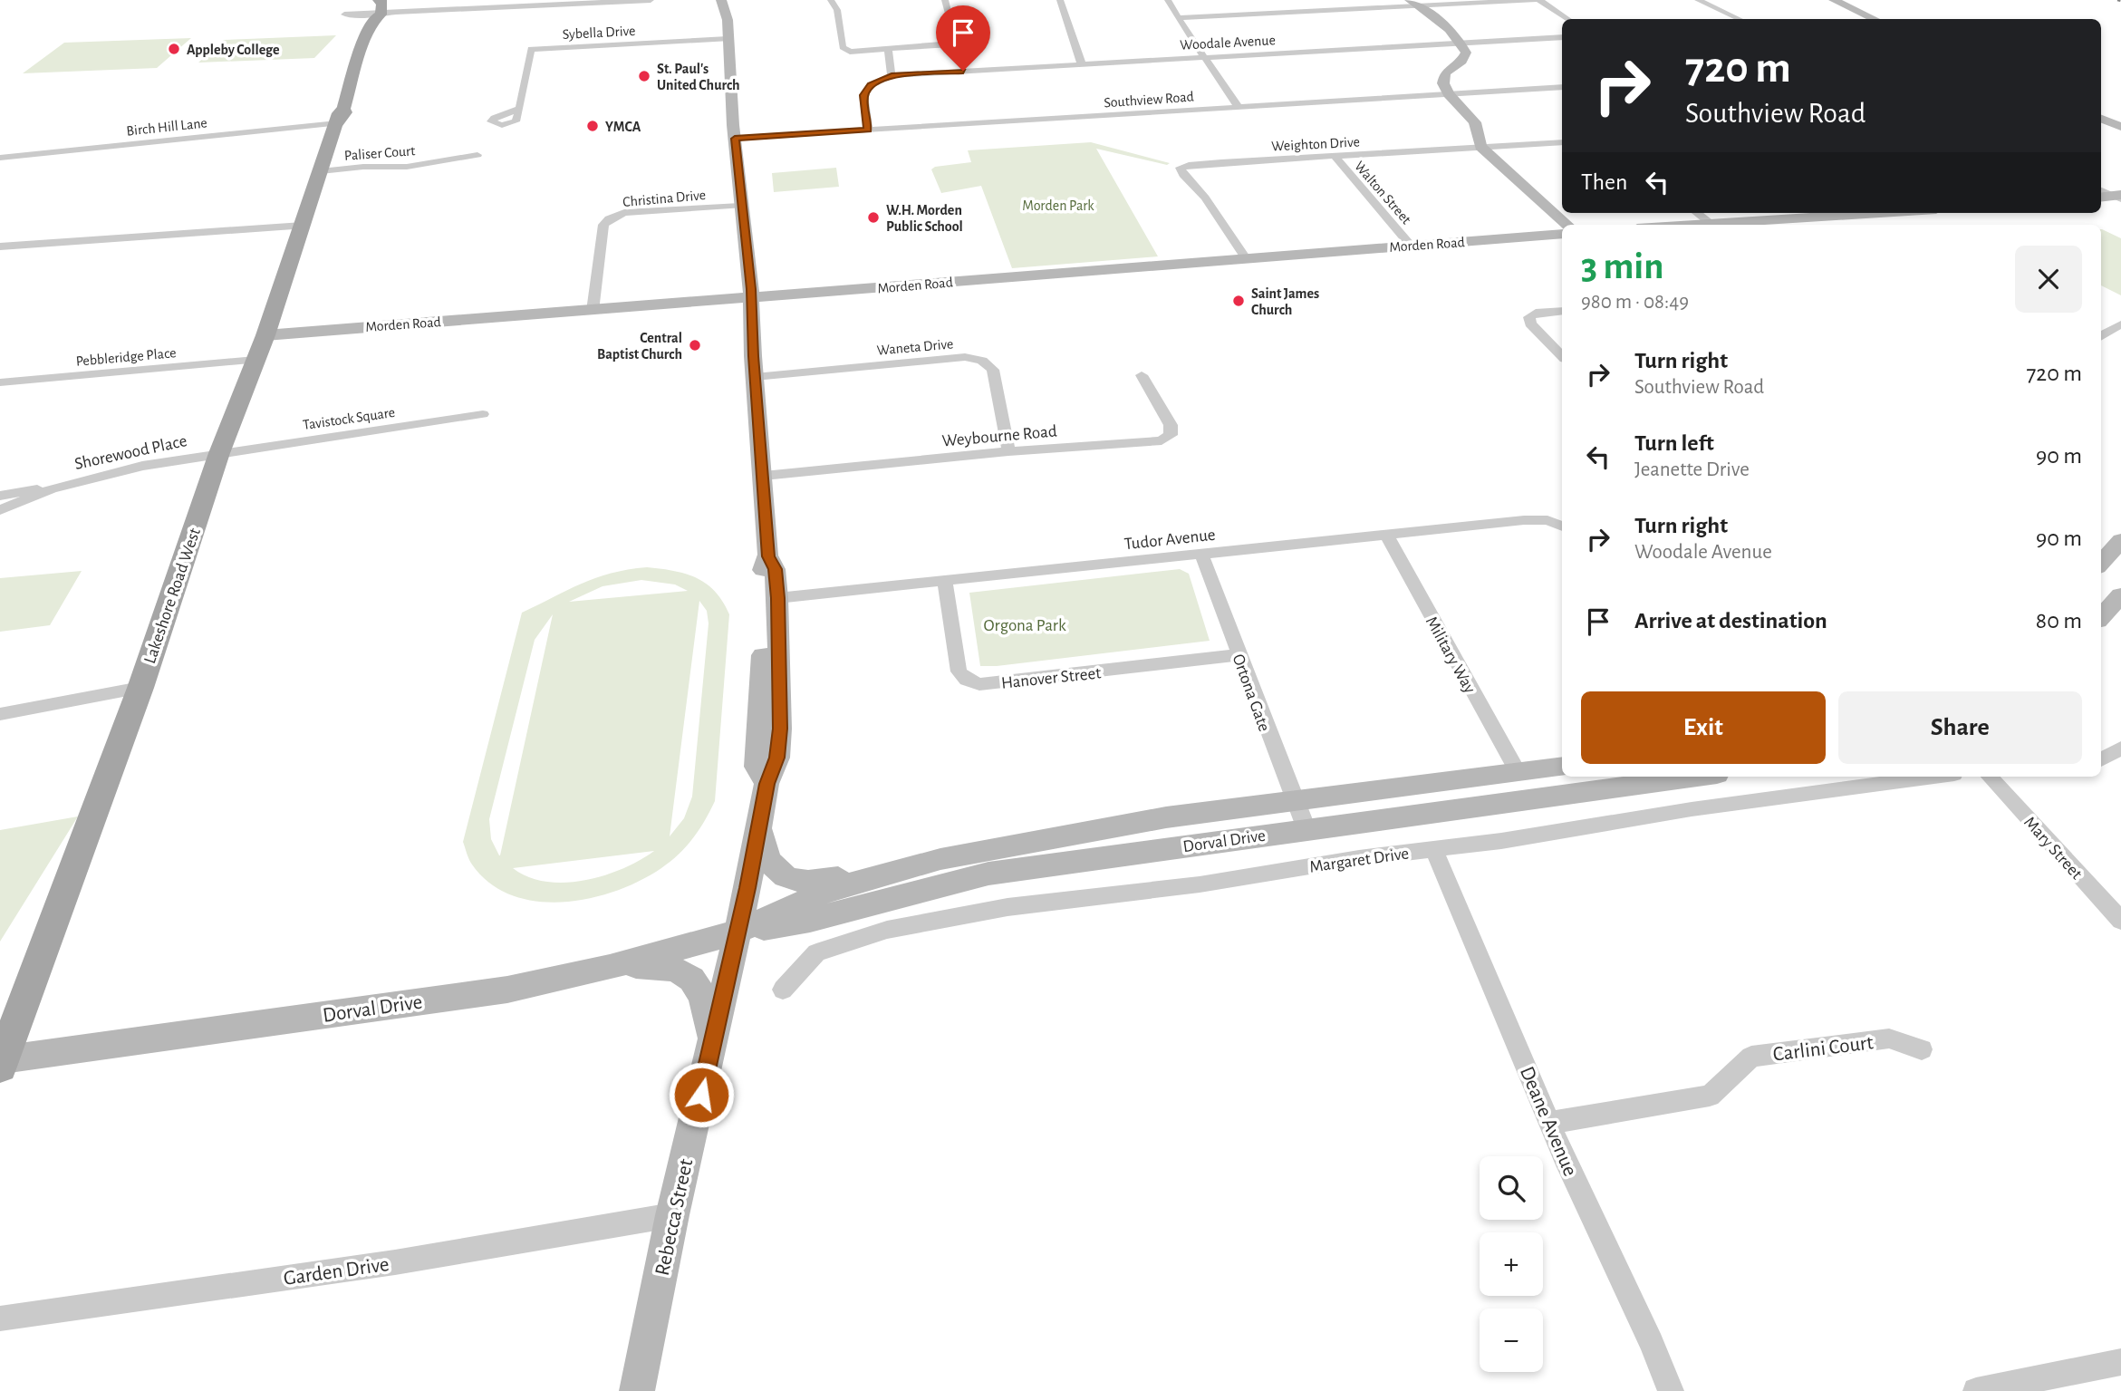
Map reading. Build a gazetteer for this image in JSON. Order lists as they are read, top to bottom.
{
  "streets": {
    "main road": [
      "Morden Road",
      "Lakeshore Road West",
      "Dorval Drive",
      "Rebecca Street"
    ],
    "street": [
      "Sybella Drive",
      "Woodale Avenue",
      "Southview Road",
      "Birch Hill Lane",
      "Weighton Drive",
      "Paliser Court",
      "Walton Street",
      "Christina Drive",
      "Waneta Drive",
      "Pebbleridge Place",
      "Tavistock Square",
      "Weybourne Road",
      "Shorewood Place",
      "Tudor Avenue",
      "Military Way",
      "Hanover Street",
      "Ortona Gate",
      "Mary Street",
      "Margaret Drive",
      "Carlini Court",
      "Deane Avenue",
      "Garden Drive"
    ]
  },
  "crossings": [
    ["Sybella Drive", "Rebecca Street"],
    ["Southview Road", "Rebecca Street"],
    ["Birch Hill Lane", "Lakeshore Road West"],
    ["Weighton Drive", "Walton Street"],
    ["Weighton Drive", "Morden Road"],
    ["Paliser Court", "Lakeshore Road West"],
    ["Walton Street", "Morden Road"],
    ["Christina Drive", "Morden Road"],
    ["Christina Drive", "Rebecca Street"],
    ["Morden Road", "Lakeshore Road West"],
    ["Morden Road", "Rebecca Street"],
    ["Waneta Drive", "Weybourne Road"],
    ["Waneta Drive", "Rebecca Street"],
    ["Pebbleridge Place", "Lakeshore Road West"],
    ["Tavistock Square", "Shorewood Place"],
    ["Tavistock Square", "Lakeshore Road West"],
    ["Weybourne Road", "Rebecca Street"],
    ["Shorewood Place", "Lakeshore Road West"],
    ["Tudor Avenue", "Military Way"],
    ["Tudor Avenue", "Hanover Street"],
    ["Tudor Avenue", "Ortona Gate"],
    ["Tudor Avenue", "Rebecca Street"],
    ["Lakeshore Road West", "Dorval Drive"],
    ["Military Way", "Dorval Drive"],
    ["Hanover Street", "Ortona Gate"],
    ["Ortona Gate", "Dorval Drive"],
    ["Dorval Drive", "Rebecca Street"],
    ["Margaret Drive", "Deane Avenue"],
    ["Carlini Court", "Deane Avenue"],
    ["Rebecca Street", "Garden Drive"]
  ],
  "parks": ["Morden Park", "Orgona Park"],
  "places": [
    "Appleby College",
    "St. Paul's United Church",
    "YMCA",
    "W.H. Morden Public School",
    "Saint James Church",
    "Central Baptist Church"
  ],
  "page": {
    "turn": ["720 m", "Southview Road"],
    "then": "Then",
    "heading": ["3 min", "980 m · 08:49"],
    "list": [
      {
        "name": "Turn right",
        "note": "Southview Road",
        "value": "720 m"
      },
      {
        "name": "Turn left",
        "note": "Jeanette Drive",
        "value": "90 m"
      },
      {
        "name": "Turn right",
        "note": "Woodale Avenue",
        "value": "90 m"
      },
      {
        "name": "Arrive at destination",
        "value": "80 m"
      }
    ],
    "buttons": ["Exit", "Share"],
    "map_buttons": ["+", "−"]
  }
}
